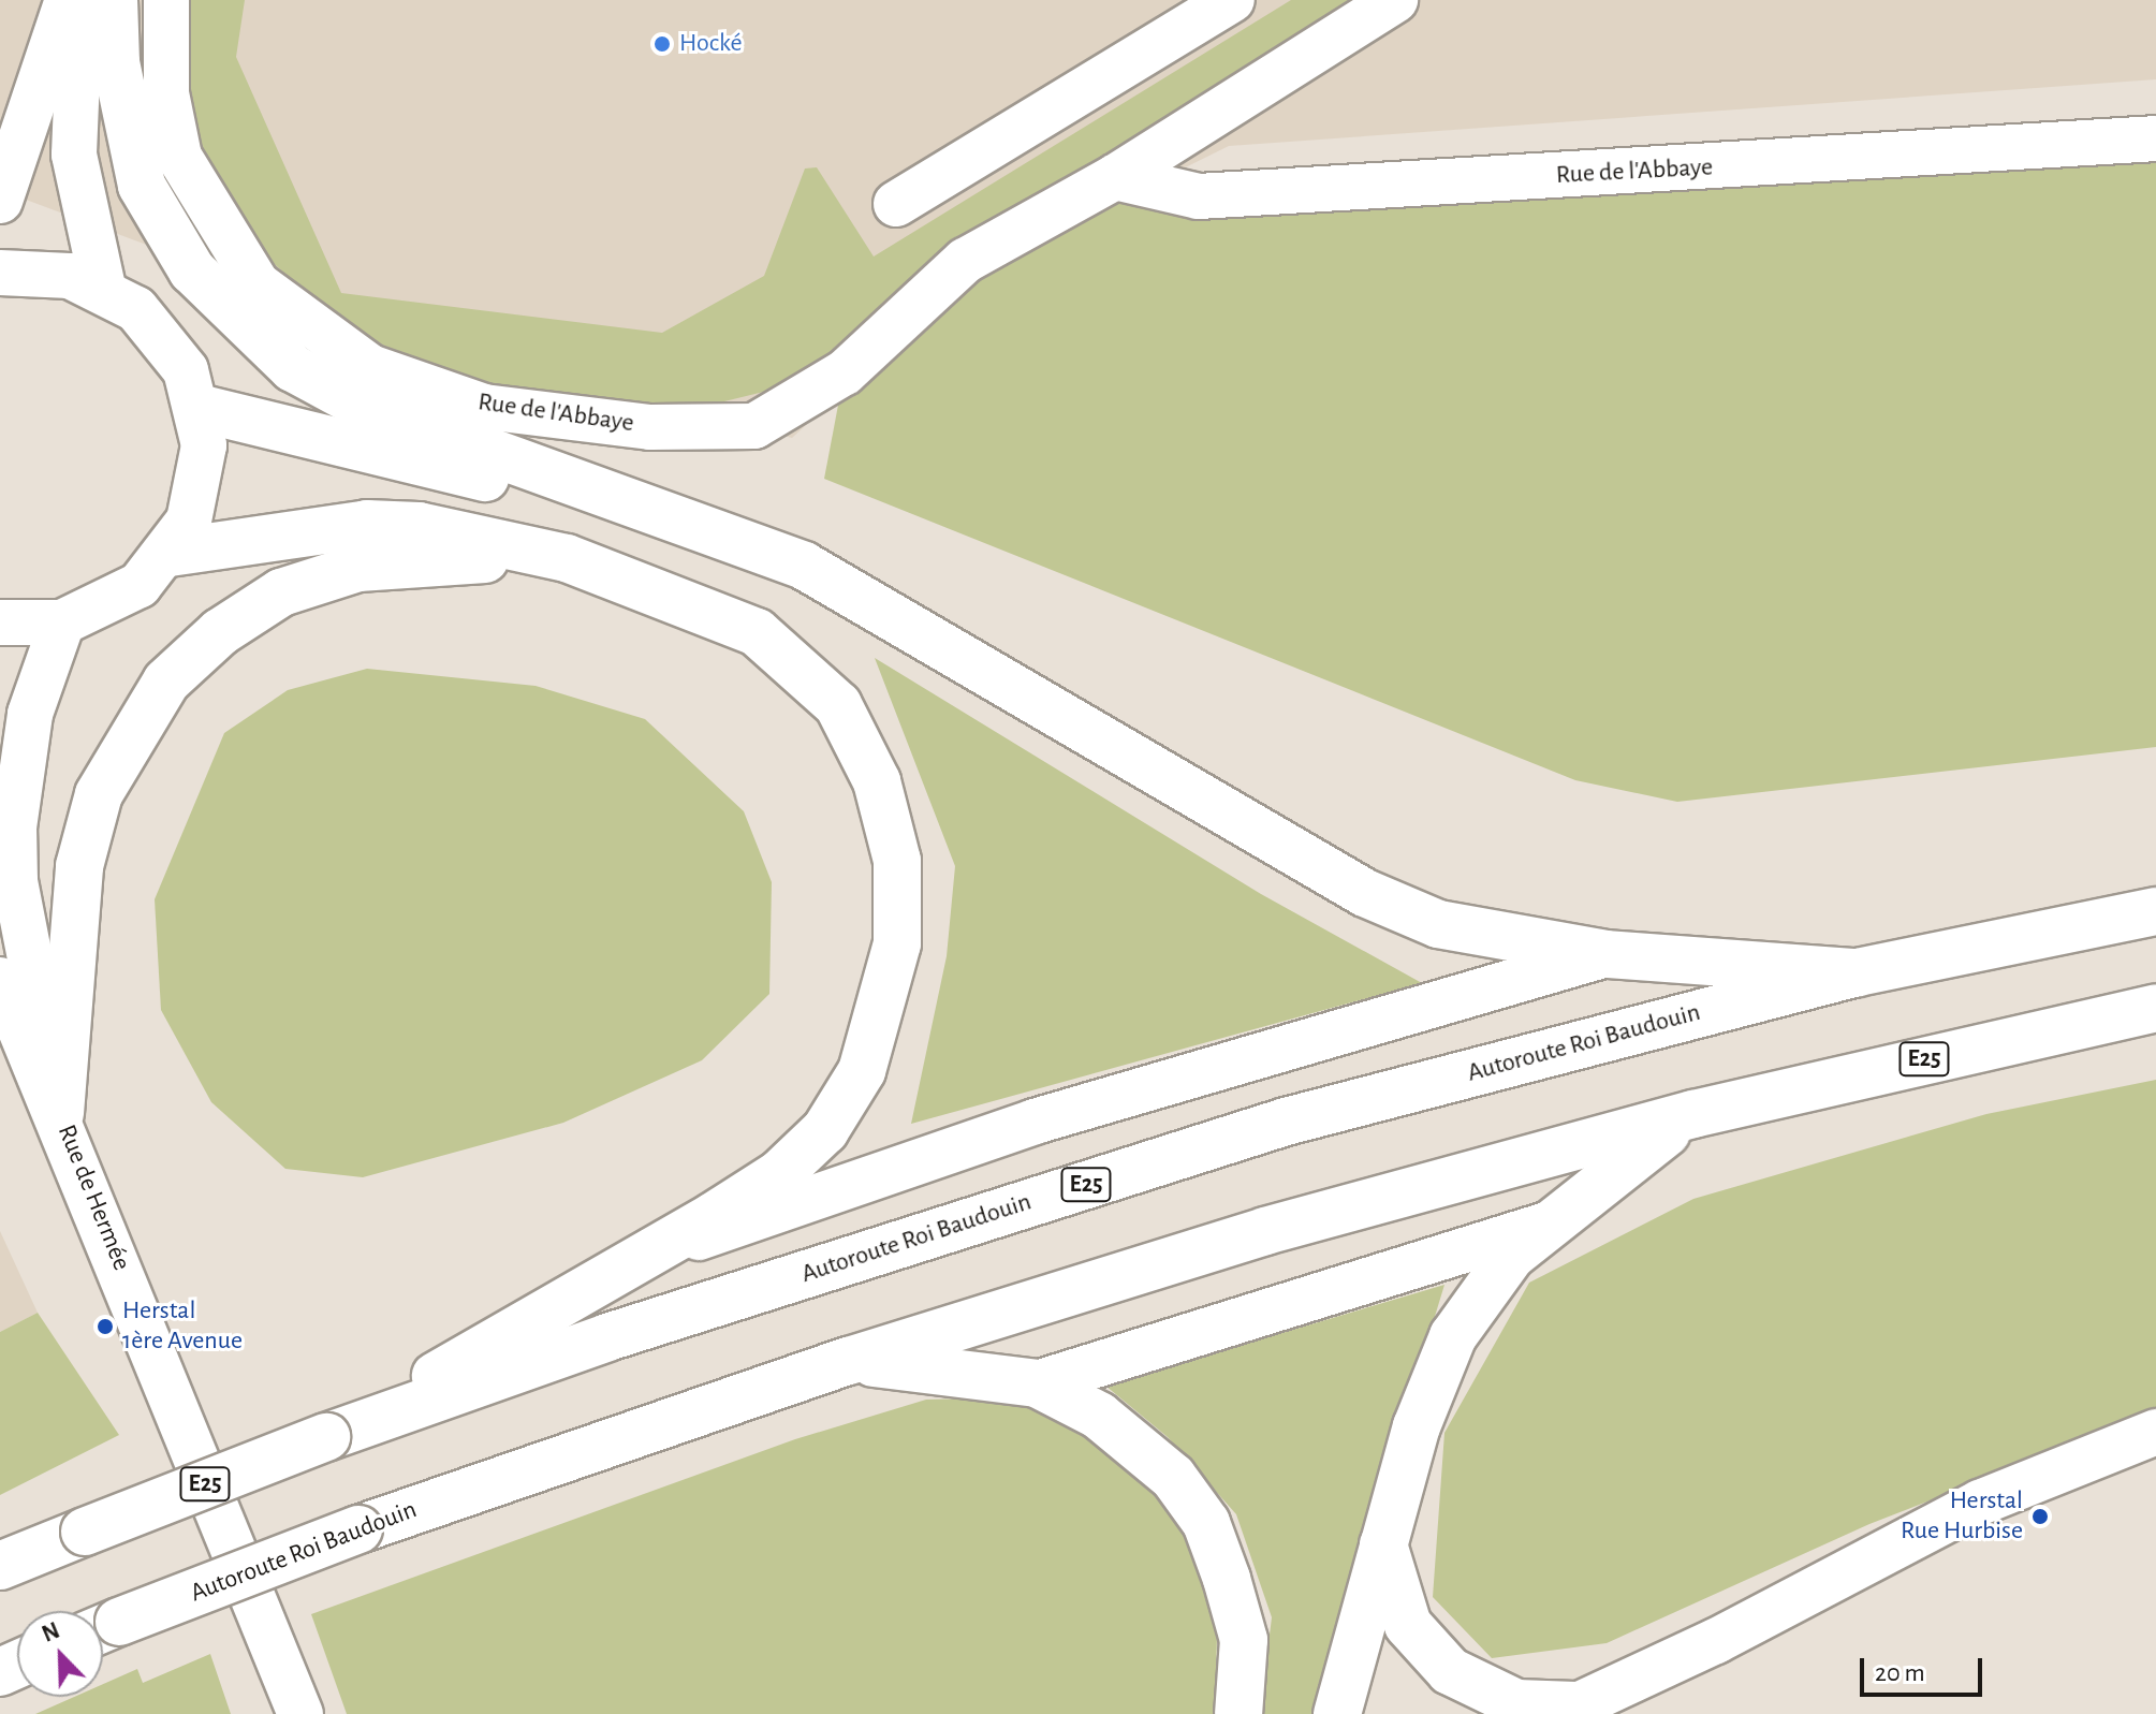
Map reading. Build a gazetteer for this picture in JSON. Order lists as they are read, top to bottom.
{
  "streets": {
    "highway": ["Autoroute Roi Baudouin", "E25"],
    "street": ["Rue de l'Abbaye", "Rue de Hermée"]
  },
  "places": ["Hocké", "Herstal 1ère Avenue", "Herstal Rue Hurbise"],
  "scale_bar": "20 m",
  "north": "top left"
}
